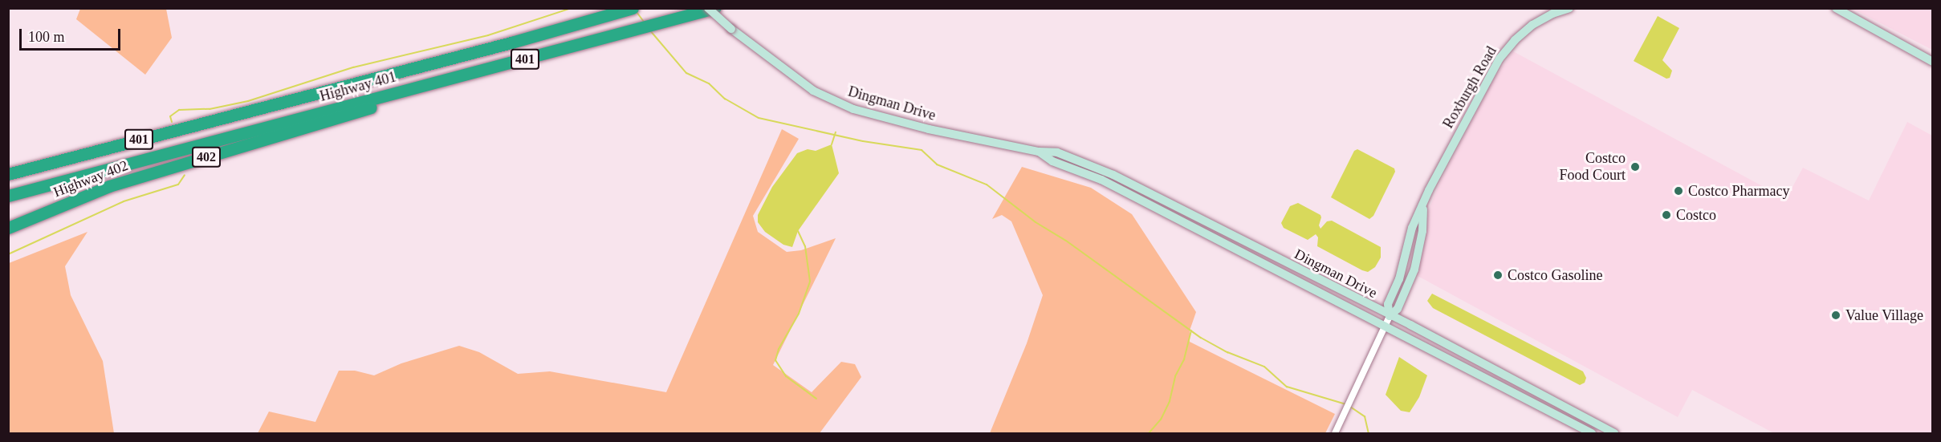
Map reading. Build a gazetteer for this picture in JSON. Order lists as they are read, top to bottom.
{
  "streets": {
    "highway": [
      "401",
      "Highway 401",
      "402",
      "Highway 402"
    ],
    "main road": ["Roxburgh Road", "Dingman Drive"]
  },
  "crossings": [
    ["Highway 401", "Highway 402"],
    ["Roxburgh Road", "Dingman Drive"]
  ],
  "places": [
    "Costco Food Court",
    "Costco Pharmacy",
    "Costco",
    "Costco Gasoline",
    "Value Village"
  ],
  "scale_bar": "100 m"
}
